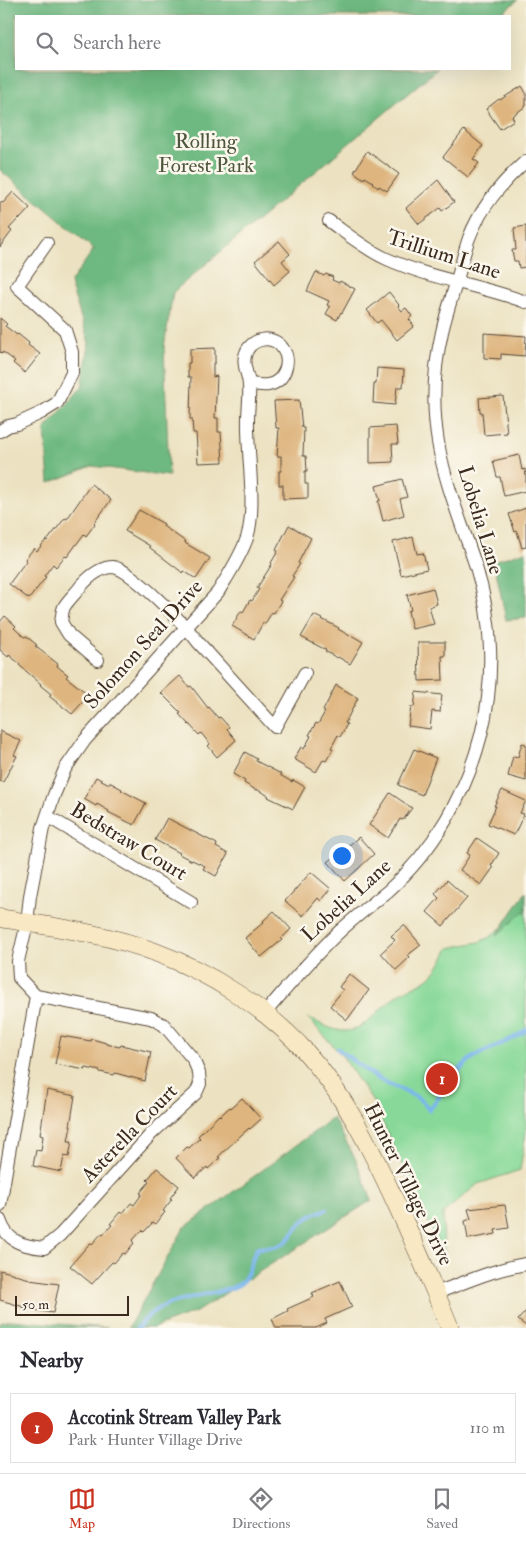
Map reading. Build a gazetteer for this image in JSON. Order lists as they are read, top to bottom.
{
  "streets": {
    "street": [
      "Trillium Lane",
      "Lobelia Lane",
      "Solomon Seal Drive",
      "Bedstraw Court",
      "Asterella Court",
      "Hunter Village Drive"
    ]
  },
  "crossings": [
    ["Trillium Lane", "Lobelia Lane"],
    ["Lobelia Lane", "Hunter Village Drive"],
    ["Solomon Seal Drive", "Bedstraw Court"],
    ["Solomon Seal Drive", "Hunter Village Drive"]
  ],
  "parks": ["Rolling Forest Park"],
  "scale_bar": "50 m",
  "page": {
    "search": "Search here",
    "pins": "1",
    "scale": "50 m",
    "heading": "Nearby",
    "list": [
      {
        "mark": "1",
        "name": "Accotink Stream Valley Park",
        "note": "Park · Hunter Village Drive",
        "value": "110 m"
      }
    ],
    "nav": ["Map", "Directions", "Saved"]
  }
}
